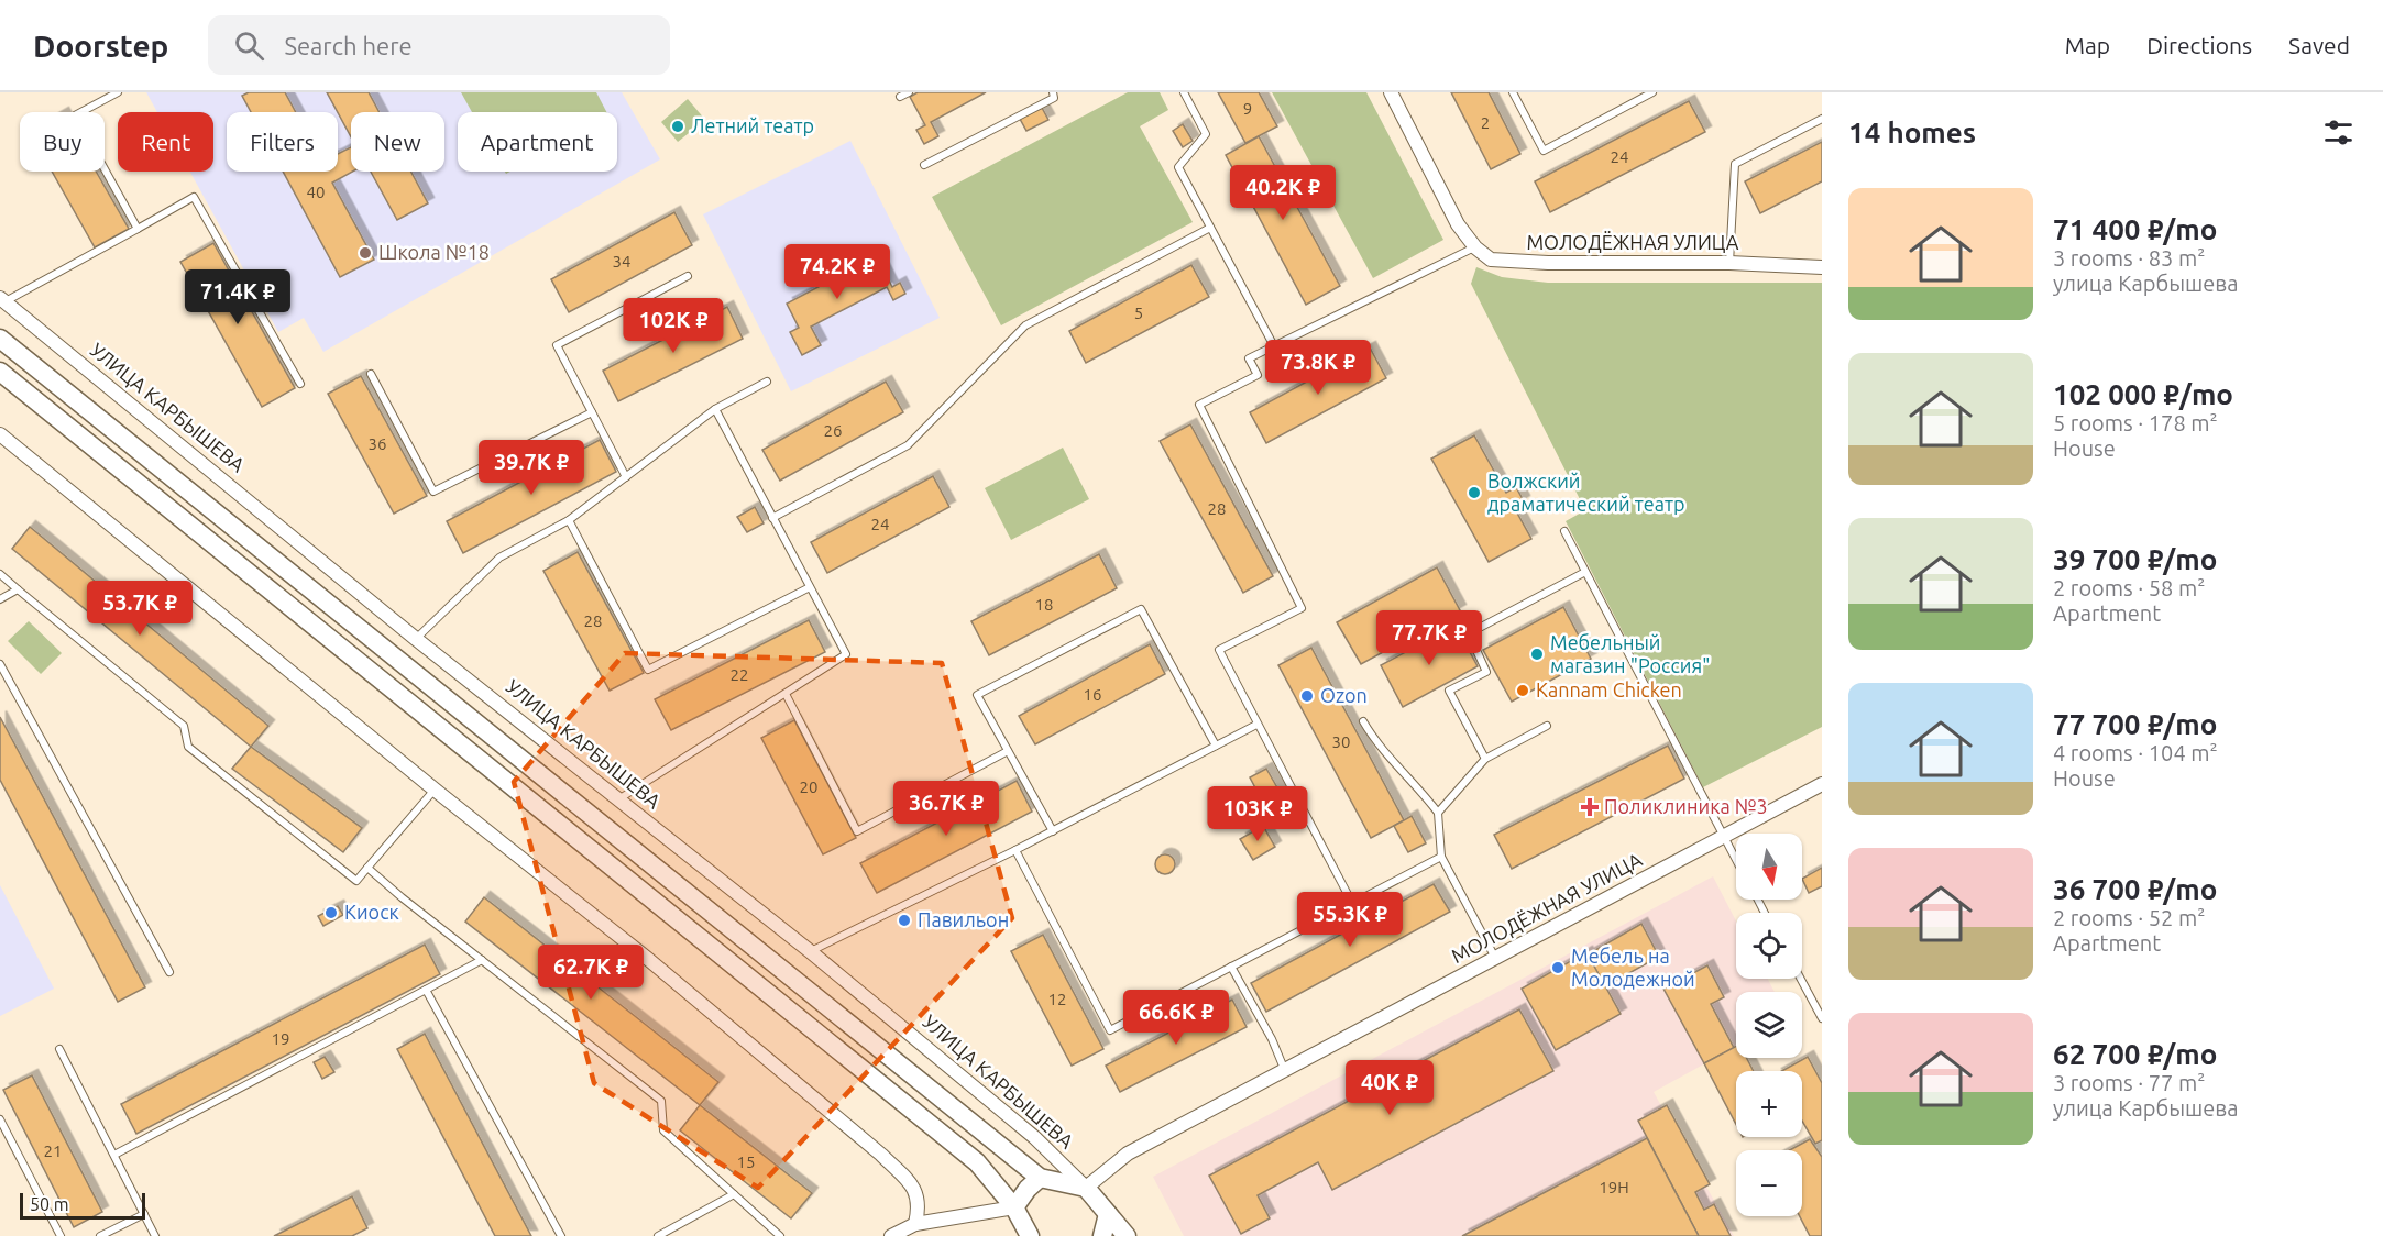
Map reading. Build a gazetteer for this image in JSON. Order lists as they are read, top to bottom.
{
  "streets": {
    "street": ["МОЛОДЁЖНАЯ УЛИЦА", "УЛИЦА КАРБЫШЕВА"]
  },
  "crossings": [
    ["МОЛОДЁЖНАЯ УЛИЦА", "УЛИЦА КАРБЫШЕВА"]
  ],
  "places": {
    "other": [
      "Летний театр",
      "Школа №18",
      "Волжский драматический театр",
      "Мебельный магазин \"Россия\"",
      "Kannam Chicken",
      "Ozon",
      "Киоск",
      "Павильон",
      "Мебель на Молодежной"
    ],
    "health": ["Поликлиника №3"]
  },
  "house_numbers": [
    "9",
    "2",
    "24",
    "40",
    "34",
    "5",
    "26",
    "36",
    "28",
    "24",
    "18",
    "28",
    "22",
    "16",
    "30",
    "20",
    "12",
    "19",
    "21",
    "15",
    "19Н"
  ],
  "scale_bar": "50 m",
  "north": "bottom",
  "page": {
    "header": "Doorstep",
    "search": "Search here",
    "nav": ["Map", "Directions", "Saved"],
    "heading": "14 homes",
    "chip": [
      "Buy",
      "Rent",
      "Filters",
      "New",
      "Apartment"
    ],
    "price": [
      "40.2K ₽",
      "74.2K ₽",
      "71.4K ₽",
      "102K ₽",
      "73.8K ₽",
      "39.7K ₽",
      "53.7K ₽",
      "77.7K ₽",
      "36.7K ₽",
      "103K ₽",
      "55.3K ₽",
      "62.7K ₽",
      "66.6K ₽",
      "40K ₽"
    ],
    "list": [
      {
        "name": "71 400 ₽/mo",
        "note": "3 rooms · 83 m² · улица Карбышева"
      },
      {
        "name": "102 000 ₽/mo",
        "note": "5 rooms · 178 m² · House"
      },
      {
        "name": "39 700 ₽/mo",
        "note": "2 rooms · 58 m² · Apartment"
      },
      {
        "name": "77 700 ₽/mo",
        "note": "4 rooms · 104 m² · House"
      },
      {
        "name": "36 700 ₽/mo",
        "note": "2 rooms · 52 m² · Apartment"
      },
      {
        "name": "62 700 ₽/mo",
        "note": "3 rooms · 77 m² · улица Карбышева"
      }
    ],
    "map_buttons": ["+", "−"],
    "scale": "50 m"
  }
}
